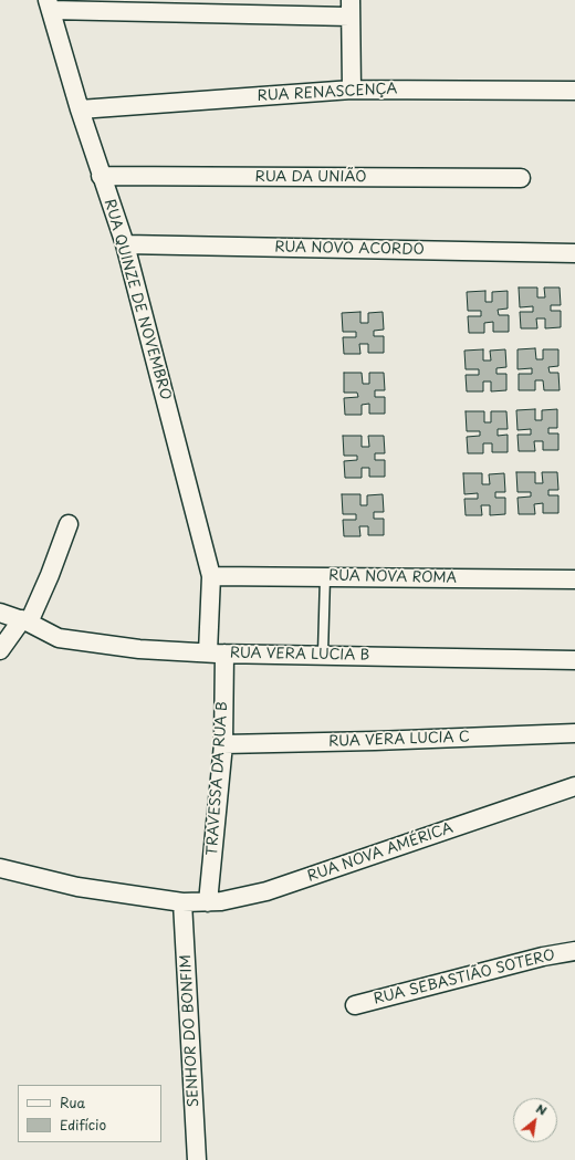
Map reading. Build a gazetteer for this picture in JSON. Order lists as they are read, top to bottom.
{
  "streets": {
    "street": [
      "RUA RENASCENÇA",
      "RUA DA UNIÃO",
      "RUA NOVO ACORDO",
      "RUA QUINZE DE NOVEMBRO",
      "RUA NOVA ROMA",
      "RUA VERA LUCIA B",
      "RUA VERA LUCIA C",
      "TRAVESSA DA RUA B",
      "RUA NOVA AMÉRICA",
      "RUA SEBASTIÃO SOTERO",
      "SENHOR DO BONFIM"
    ]
  },
  "crossings": [
    ["RUA RENASCENÇA", "RUA QUINZE DE NOVEMBRO"],
    ["RUA DA UNIÃO", "RUA QUINZE DE NOVEMBRO"],
    ["RUA NOVO ACORDO", "RUA QUINZE DE NOVEMBRO"],
    ["RUA QUINZE DE NOVEMBRO", "RUA NOVA ROMA"],
    ["RUA QUINZE DE NOVEMBRO", "RUA VERA LUCIA B"],
    ["RUA QUINZE DE NOVEMBRO", "TRAVESSA DA RUA B"],
    ["RUA VERA LUCIA B", "TRAVESSA DA RUA B"],
    ["RUA VERA LUCIA C", "TRAVESSA DA RUA B"],
    ["TRAVESSA DA RUA B", "RUA NOVA AMÉRICA"],
    ["RUA NOVA AMÉRICA", "SENHOR DO BONFIM"]
  ],
  "legend": ["Rua", "Edifício"],
  "north": "top right"
}
